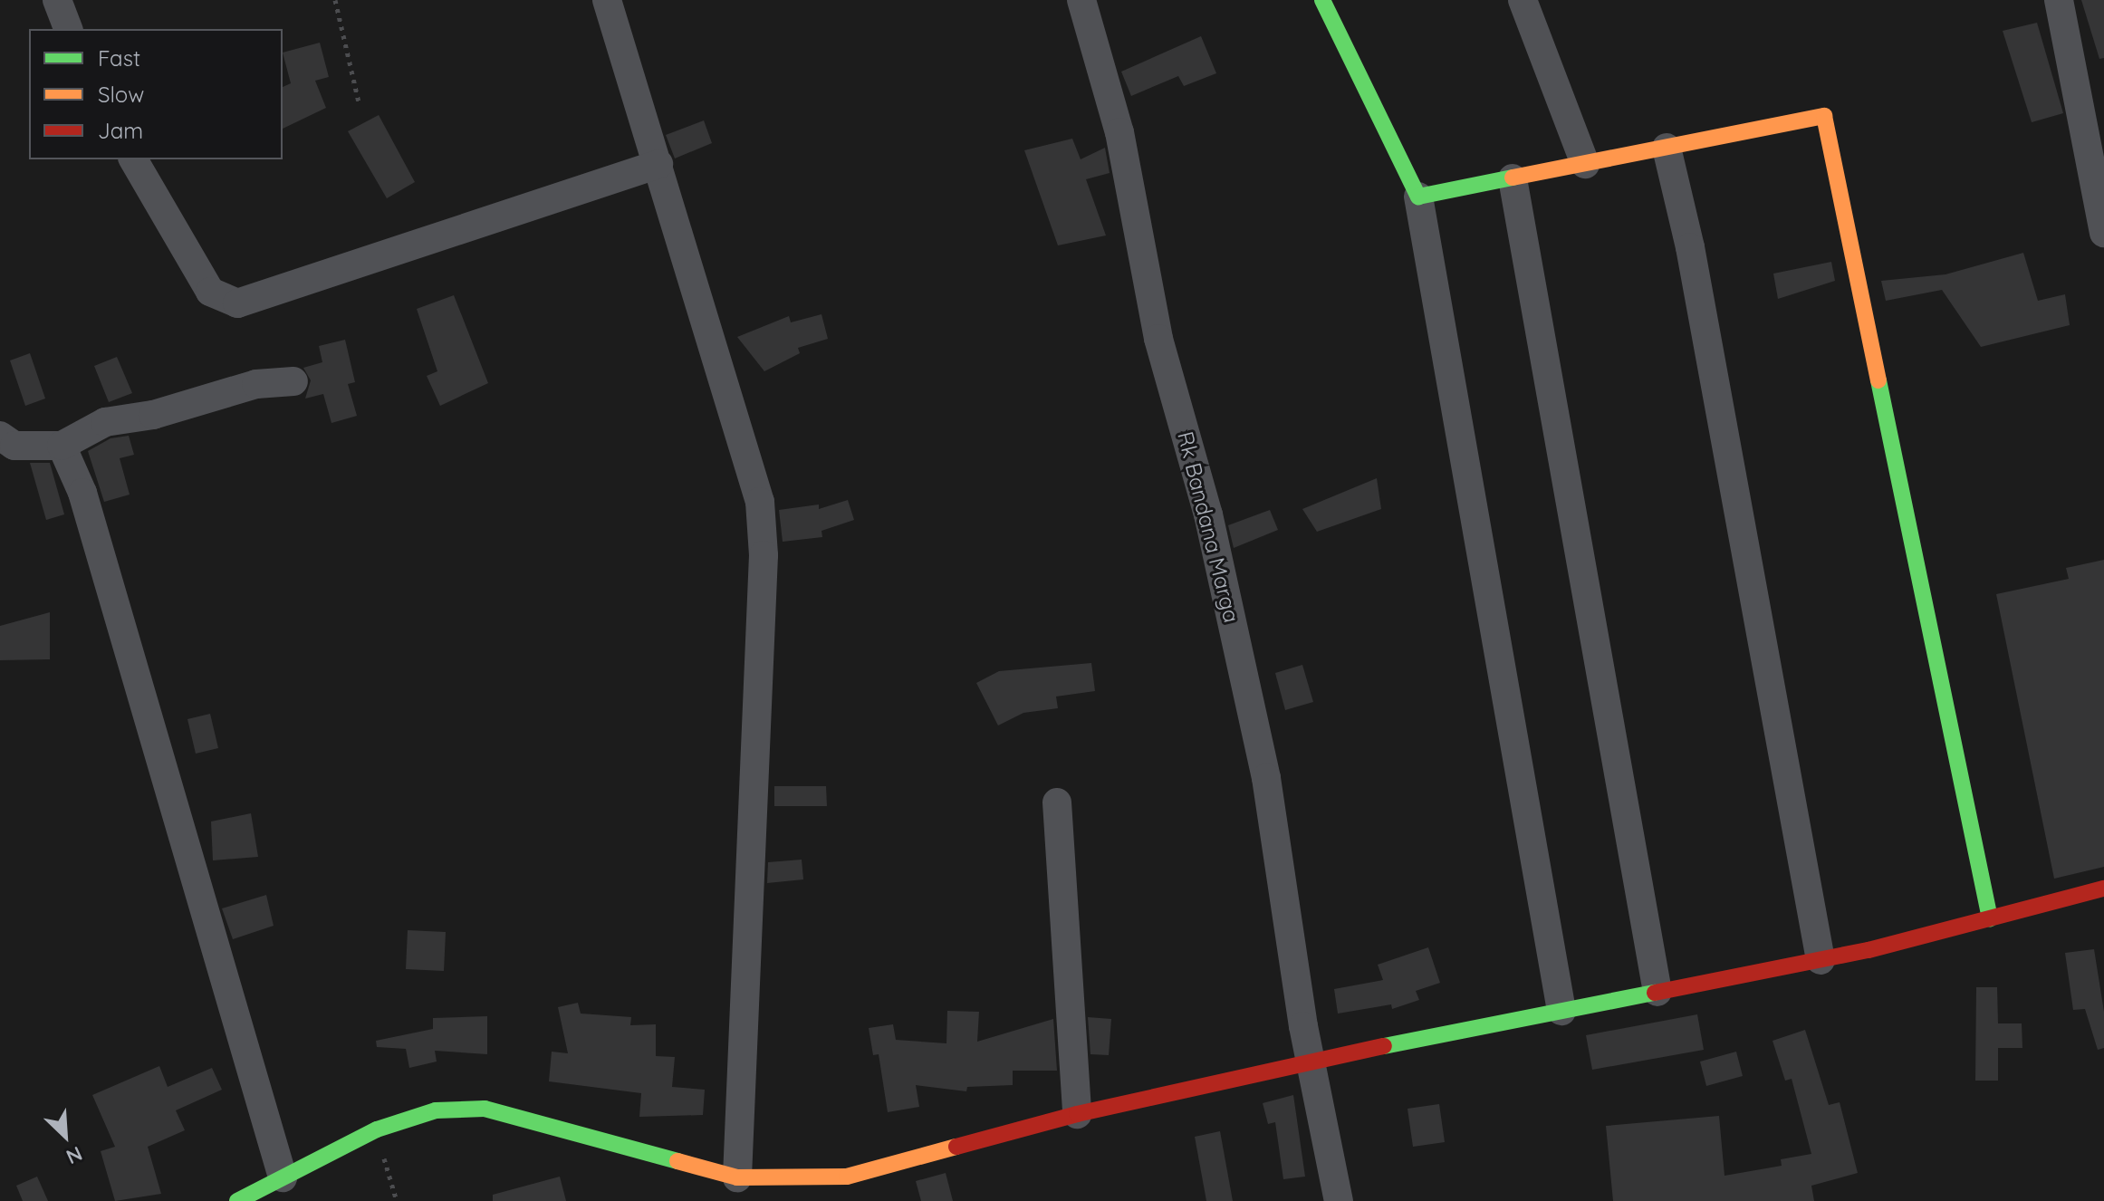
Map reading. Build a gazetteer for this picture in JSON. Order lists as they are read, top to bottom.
{
  "streets": {
    "street": ["Rk Bandana Marga"]
  },
  "legend": ["Fast", "Slow", "Jam"],
  "north": "bottom right"
}
